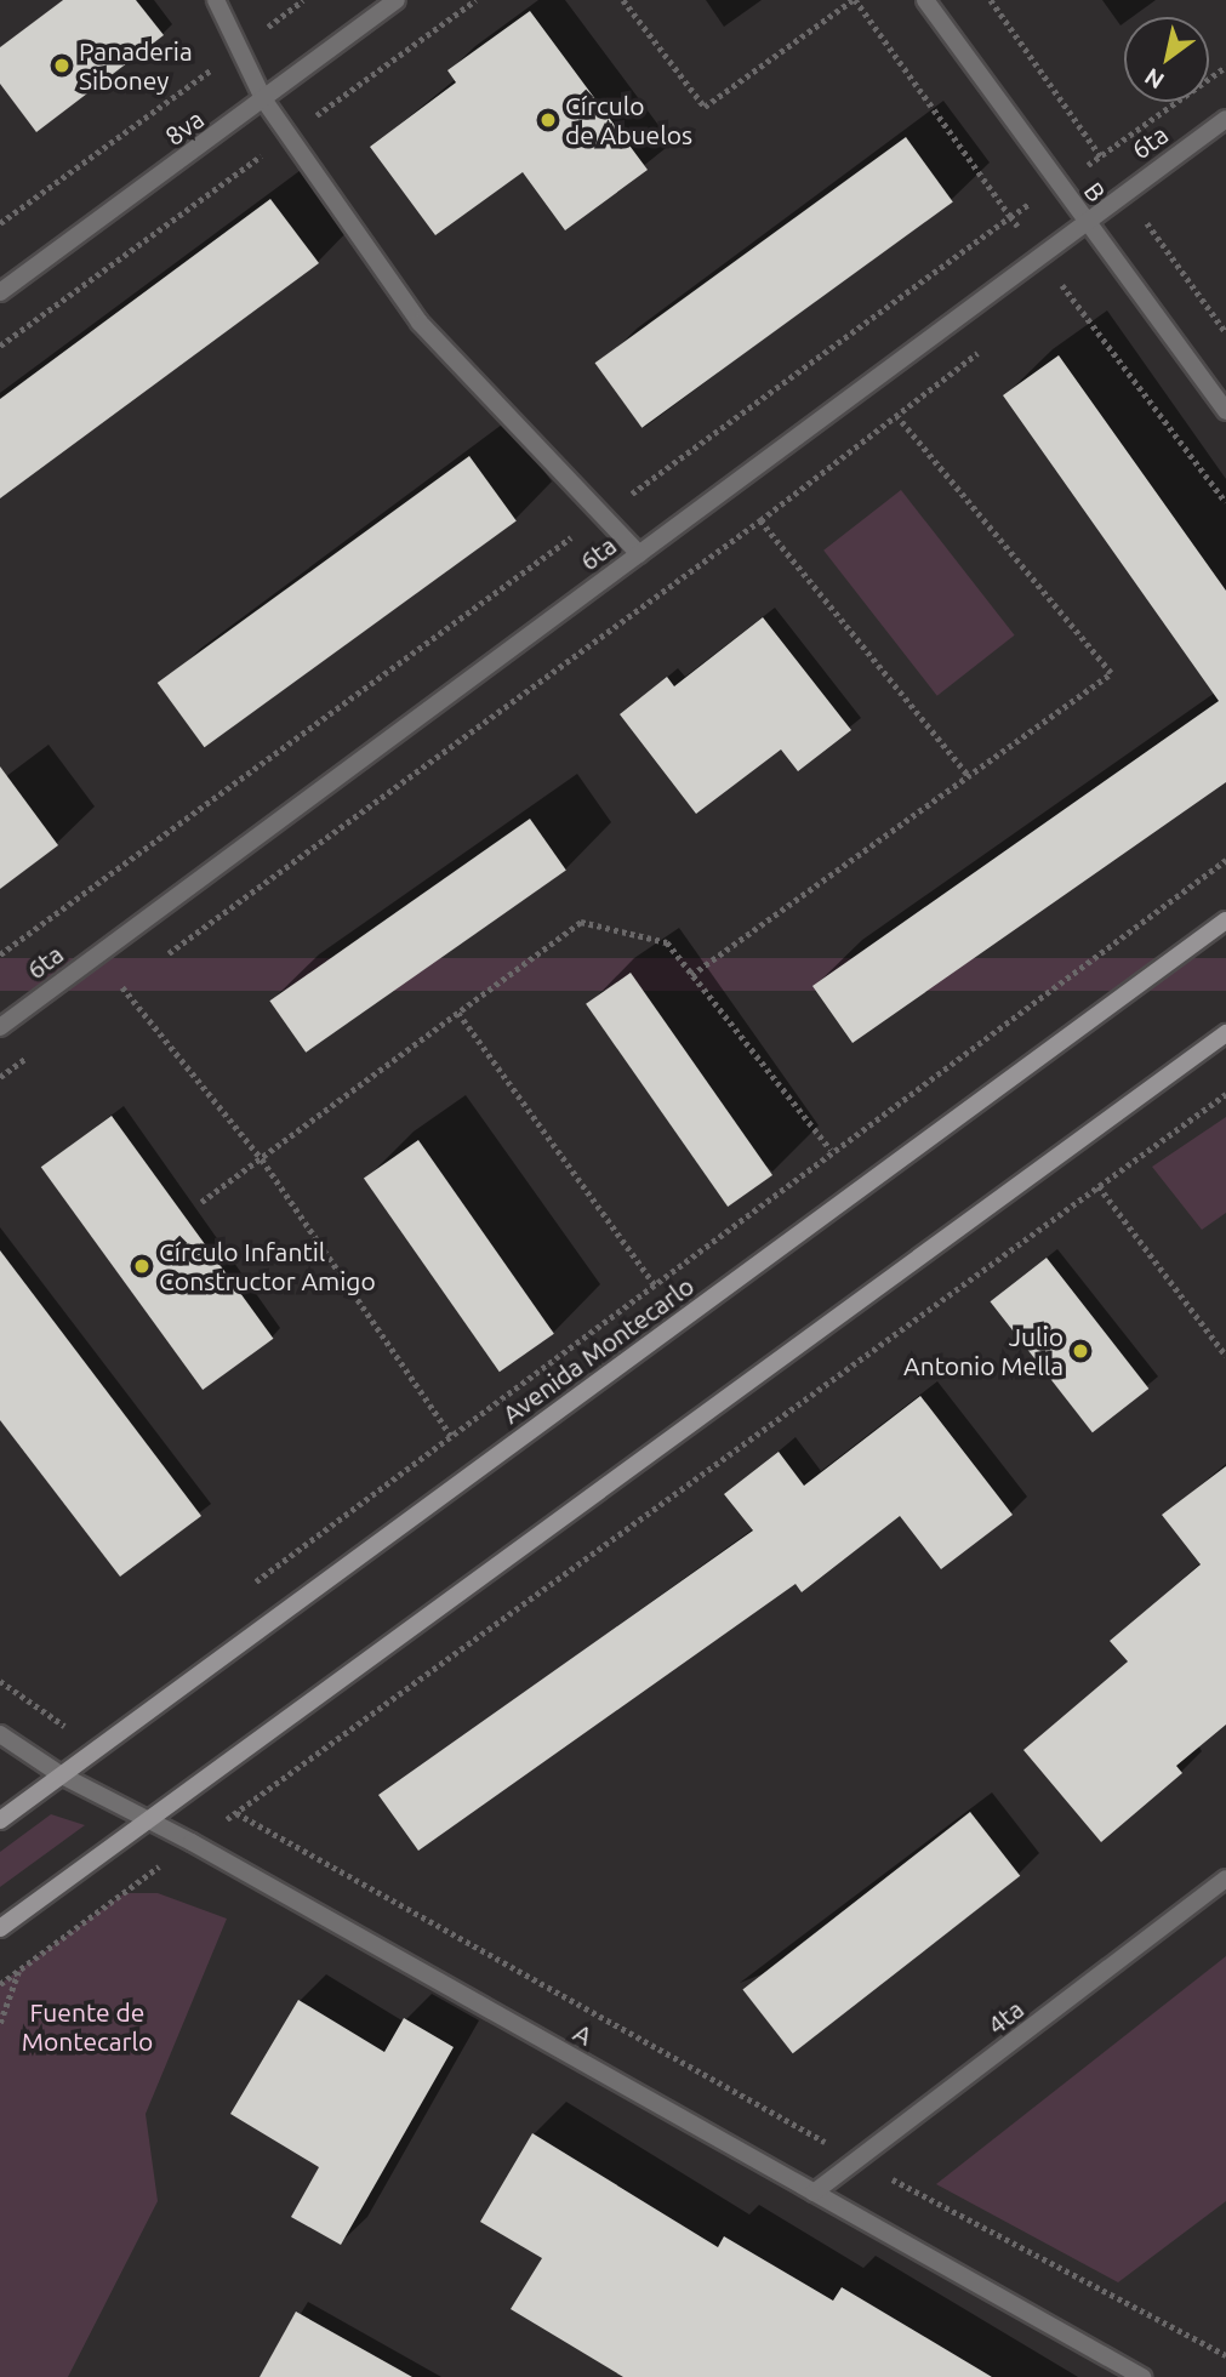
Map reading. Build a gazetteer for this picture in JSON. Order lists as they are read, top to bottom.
{
  "streets": {
    "main road": ["Avenida Montecarlo"],
    "street": [
      "8va",
      "6ta",
      "B",
      "4ta",
      "A"
    ]
  },
  "crossings": [
    ["6ta", "B"],
    ["Avenida Montecarlo", "A"],
    ["4ta", "A"]
  ],
  "parks": ["Fuente de Montecarlo"],
  "places": [
    "Panaderia Siboney",
    "Círculo de Abuelos",
    "Círculo Infantil Constructor Amigo",
    "Julio Antonio Mella"
  ],
  "north": "bottom left"
}
